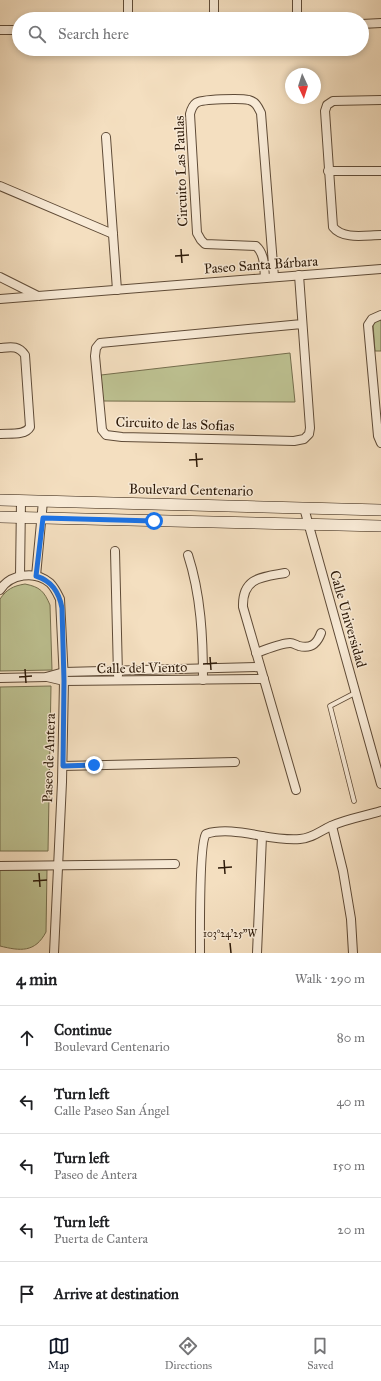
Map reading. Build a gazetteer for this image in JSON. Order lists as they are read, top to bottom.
{
  "streets": {
    "main road": ["Boulevard Centenario"],
    "street": [
      "Circuito Las Paulas",
      "Paseo Santa Bárbara",
      "Circuito de las Sofias",
      "Calle Universidad",
      "Calle del Viento",
      "Paseo de Antera"
    ]
  },
  "crossings": [
    ["Circuito Las Paulas", "Paseo Santa Bárbara"],
    ["Paseo Santa Bárbara", "Circuito de las Sofias"],
    ["Boulevard Centenario", "Calle Universidad"],
    ["Calle del Viento", "Paseo de Antera"]
  ],
  "north": "bottom",
  "page": {
    "search": "Search here",
    "heading": ["4 min", "Walk · 290 m"],
    "list": [
      ["Continue", "Boulevard Centenario", "80 m"],
      ["Turn left", "Calle Paseo San Ángel", "40 m"],
      ["Turn left", "Paseo de Antera", "150 m"],
      ["Turn left", "Puerta de Cantera", "20 m"],
      "Arrive at destination"
    ],
    "nav": ["Map", "Directions", "Saved"]
  },
  "coordinates": ["103°24'25\"W"]
}
